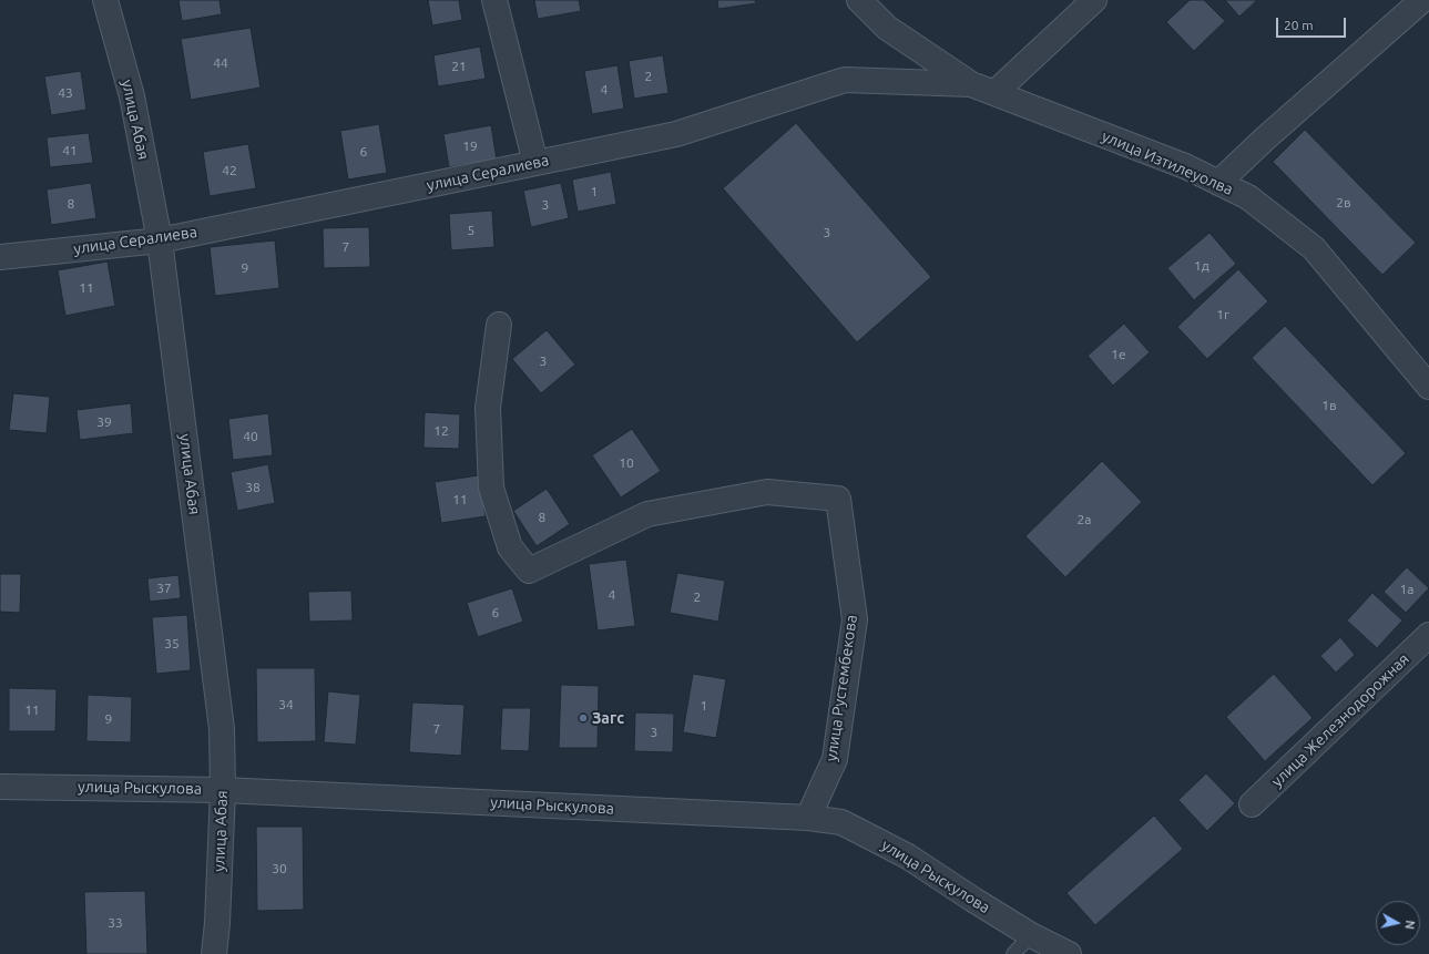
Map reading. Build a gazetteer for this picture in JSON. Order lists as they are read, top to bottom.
{
  "streets": {
    "street": [
      "улица Абая",
      "улица Изтилеуолва",
      "улица Сералиева",
      "улица Рустембекова",
      "улица Железнодорожная",
      "улица Рыскулова"
    ]
  },
  "crossings": [
    ["улица Абая", "улица Сералиева"],
    ["улица Абая", "улица Рыскулова"],
    ["улица Изтилеуолва", "улица Сералиева"],
    ["улица Рустембекова", "улица Рыскулова"]
  ],
  "places": ["Загс"],
  "house_numbers": [
    "44",
    "21",
    "2",
    "4",
    "43",
    "19",
    "41",
    "6",
    "42",
    "1",
    "2в",
    "8",
    "3",
    "5",
    "3",
    "7",
    "1д",
    "9",
    "11",
    "1г",
    "1е",
    "3",
    "1в",
    "39",
    "12",
    "40",
    "10",
    "38",
    "11",
    "8",
    "2а",
    "37",
    "1а",
    "4",
    "2",
    "6",
    "35",
    "34",
    "1",
    "11",
    "9",
    "7",
    "3",
    "30",
    "33"
  ],
  "scale_bar": "20 m",
  "north": "right"
}
